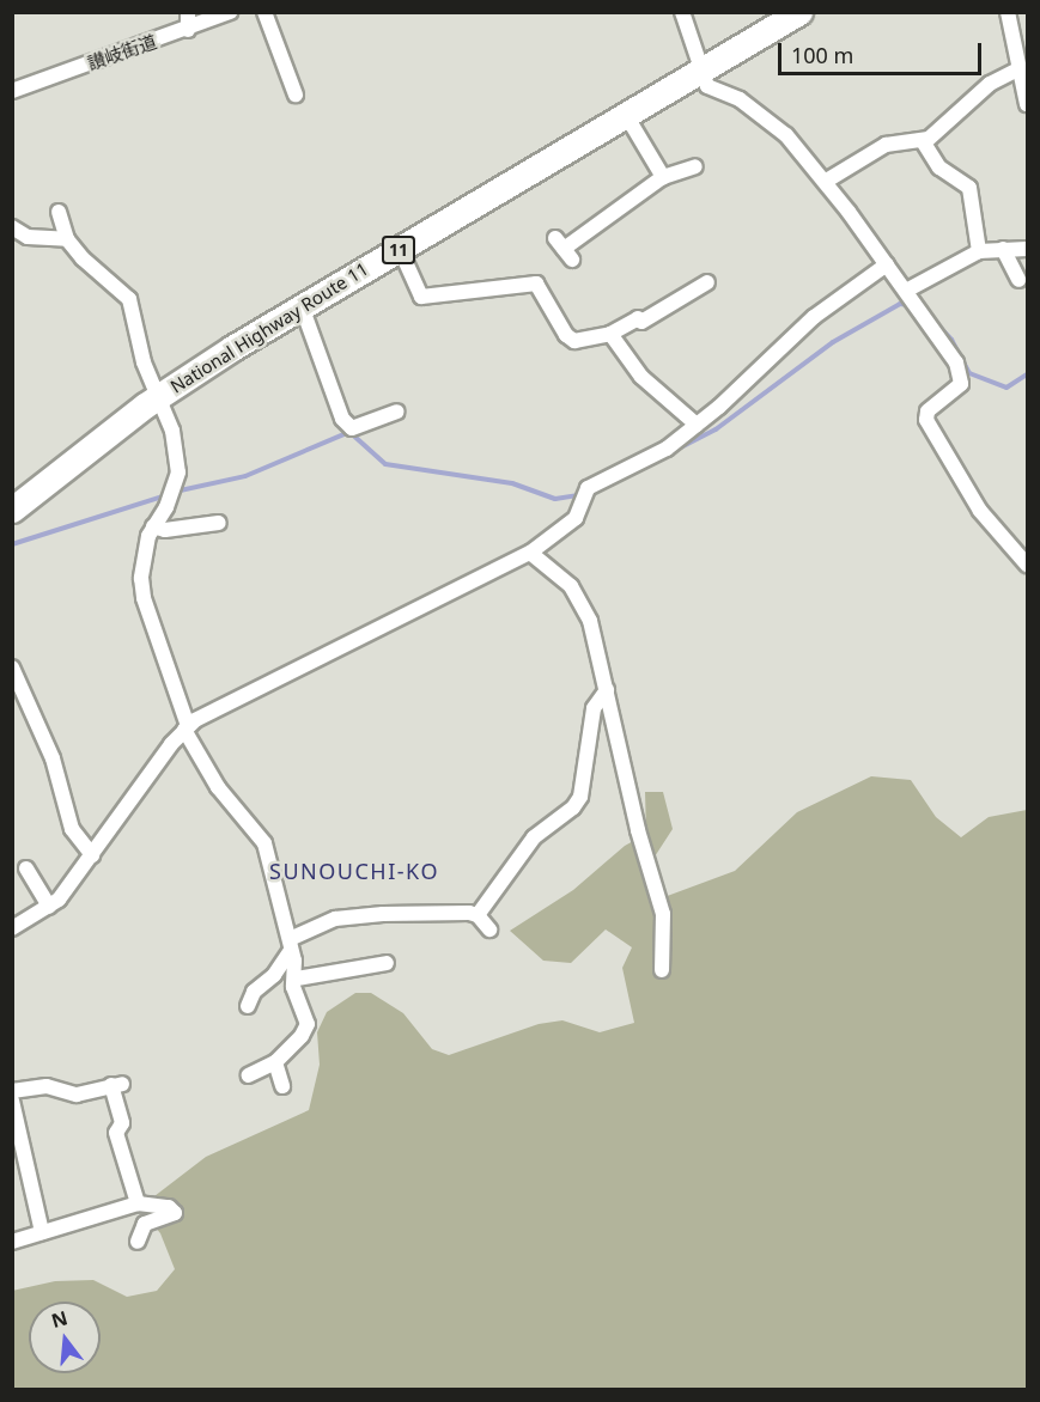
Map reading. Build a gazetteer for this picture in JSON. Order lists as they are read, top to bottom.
{
  "streets": {
    "highway": ["11", "National Highway Route 11"],
    "street": ["讃岐街道"]
  },
  "districts": ["SUNOUCHI-KO"],
  "scale_bar": "100 m",
  "north": "top"
}
